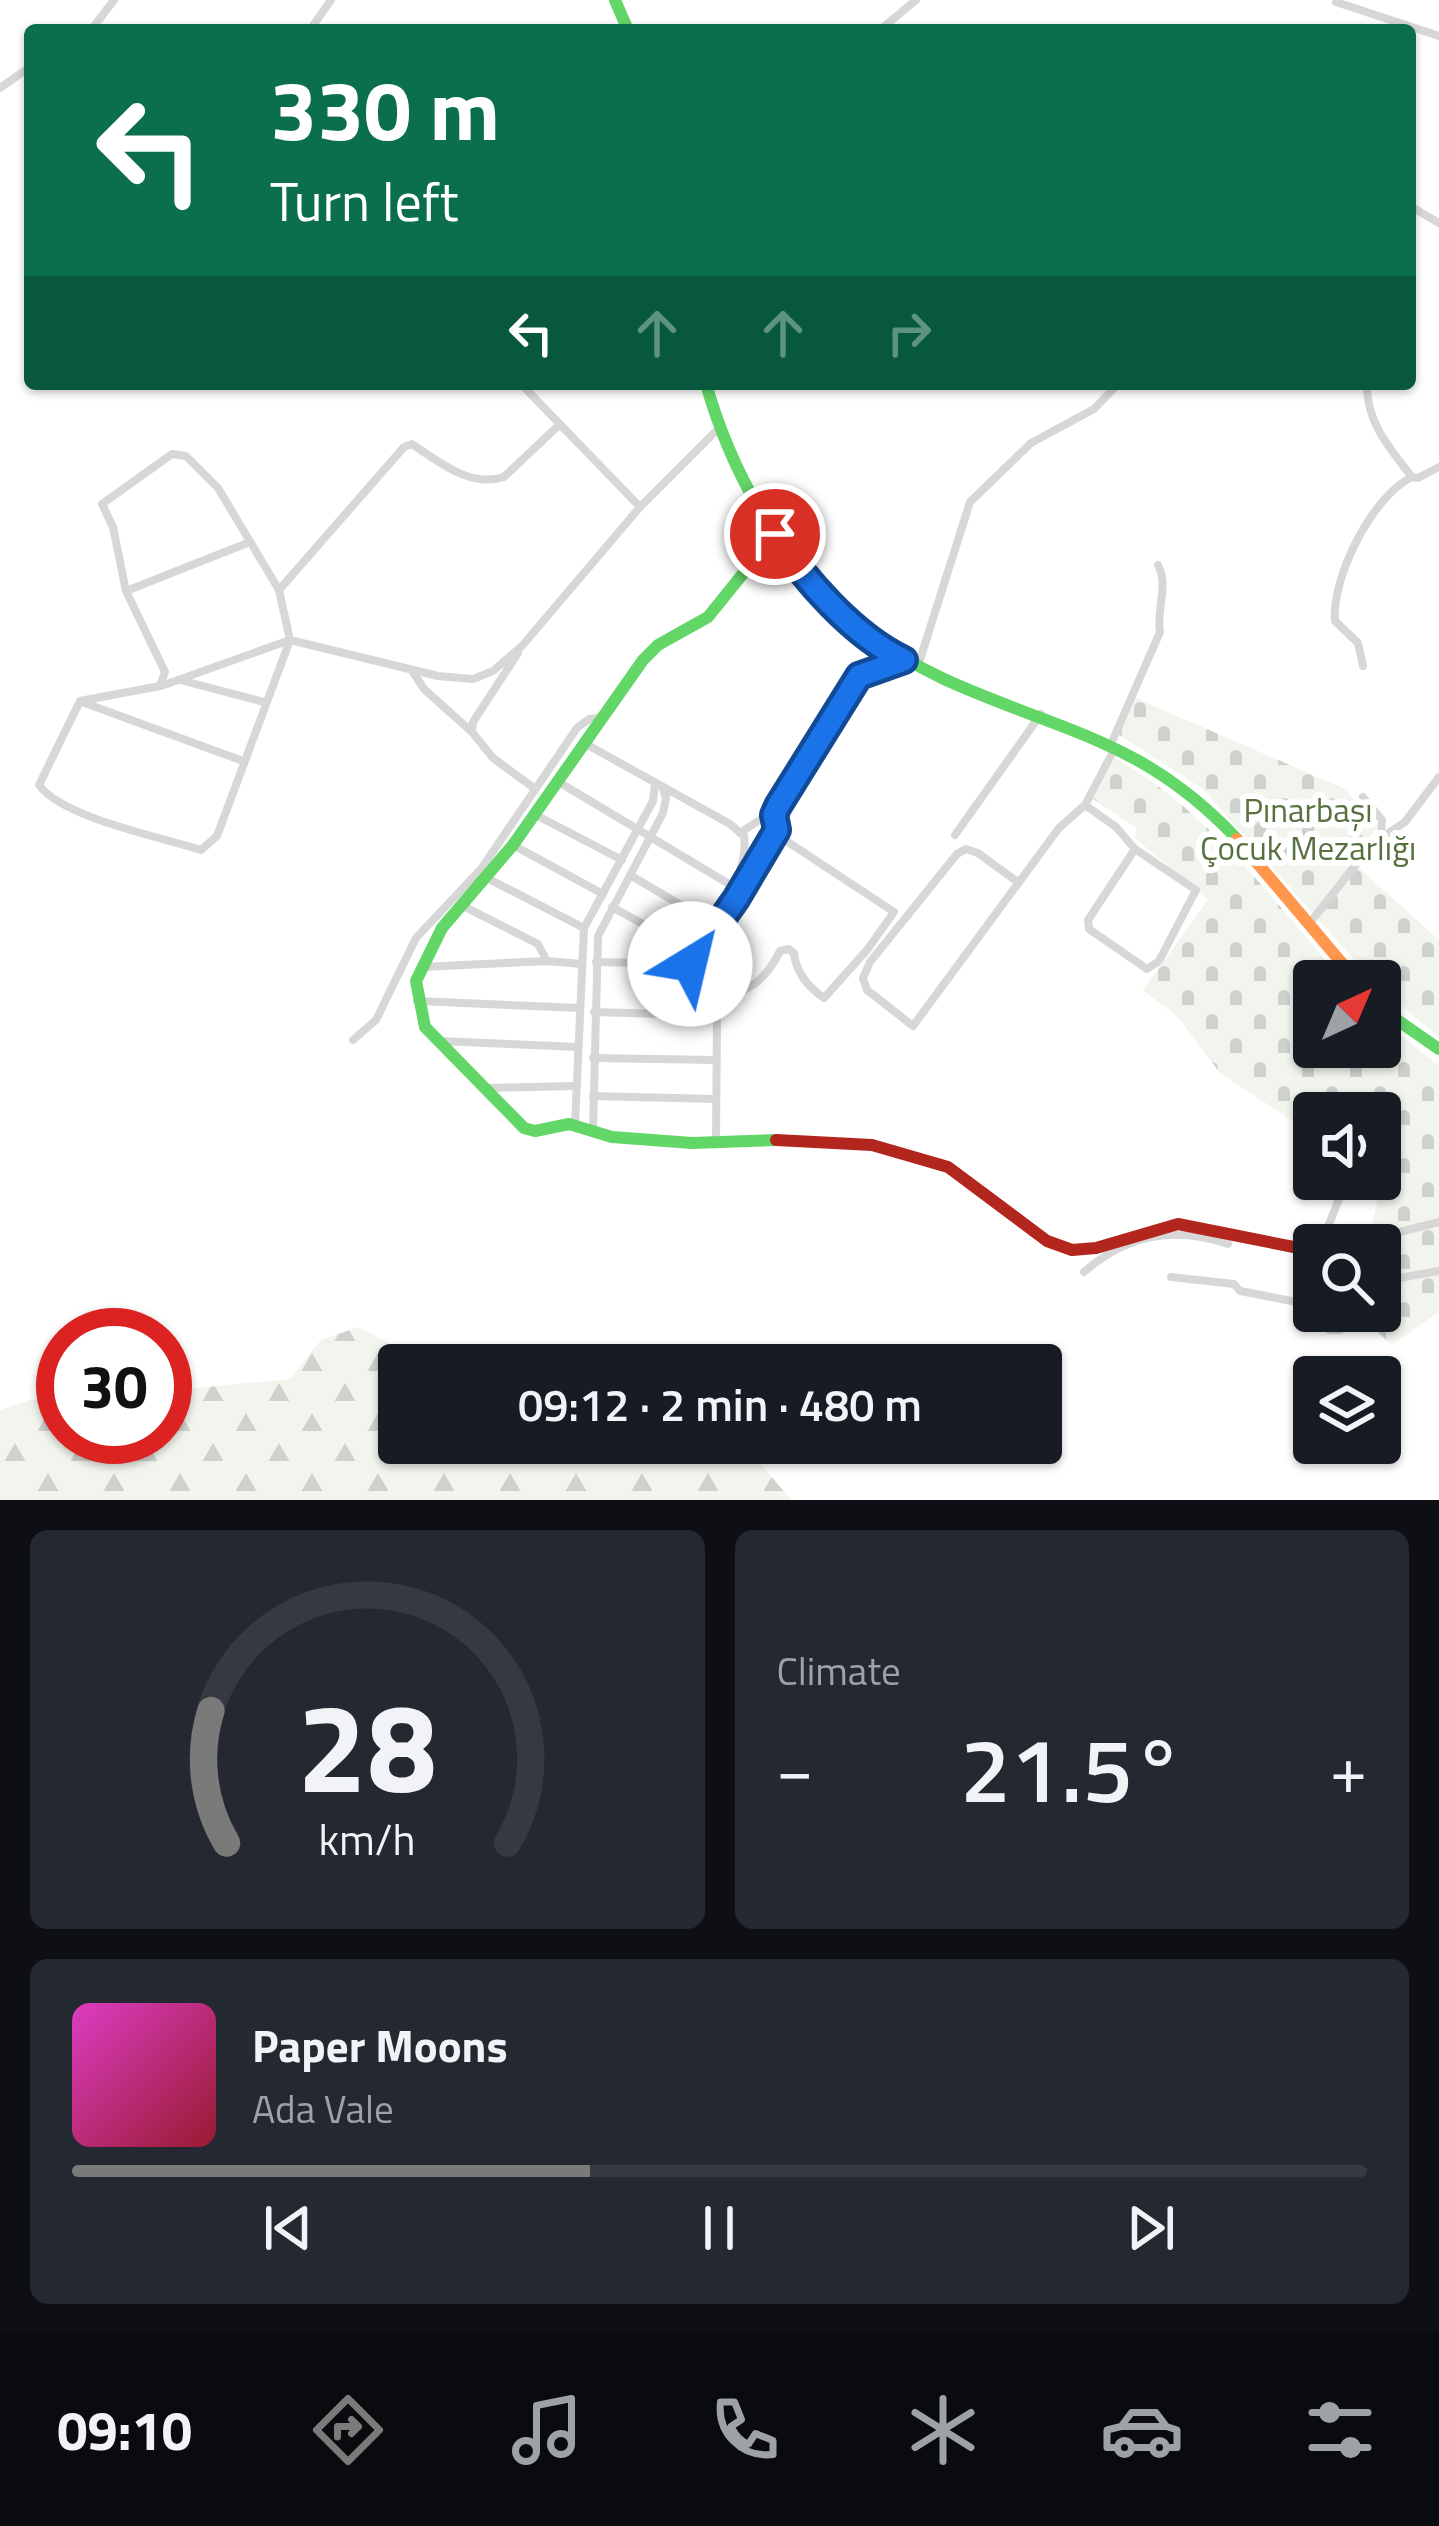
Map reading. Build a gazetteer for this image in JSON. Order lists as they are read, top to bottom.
{
  "parks": ["Pınarbaşı Çocuk Mezarlığı"],
  "north": "top right",
  "page": {
    "turn": ["330 m", "Turn left"],
    "limit": "30",
    "trip": "09:12 · 2 min · 480 m",
    "tile": "Climate",
    "heat": ["−", "21.5°", "+"],
    "song": ["Paper Moons", "Ada Vale"],
    "tabs": "09:10",
    "gauge": ["28", "km/h"]
  }
}
